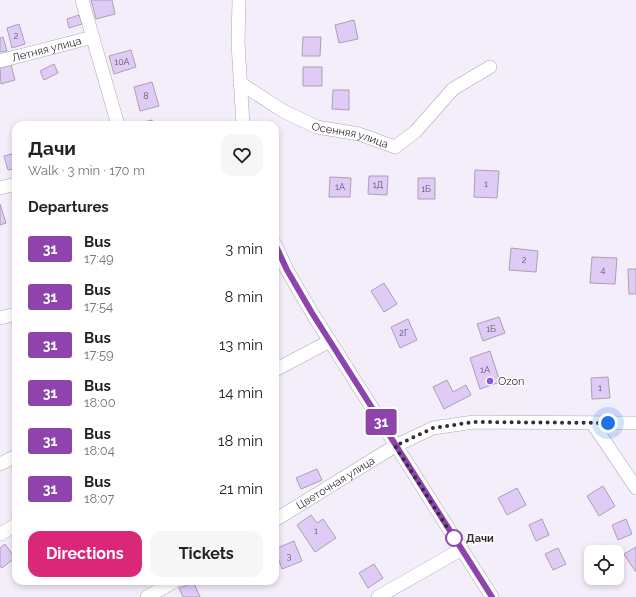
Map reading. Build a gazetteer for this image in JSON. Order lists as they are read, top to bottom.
{
  "streets": {
    "street": ["Летняя улица", "Осенняя улица", "Цветочная улица"]
  },
  "places": ["Ozon", "Дачи"],
  "lines": ["bus line 31"],
  "house_numbers": [
    "2",
    "10А",
    "8",
    "1",
    "1Д",
    "1А",
    "1Б",
    "2",
    "4",
    "1Б",
    "2Г",
    "1А",
    "1",
    "1",
    "3"
  ],
  "page": {
    "on_map": "31",
    "heading": [
      ["Дачи", "Walk · 3 min · 170 m"],
      "Departures"
    ],
    "list": [
      {
        "mark": "31",
        "name": "Bus",
        "note": "17:49",
        "value": "3 min"
      },
      {
        "mark": "31",
        "name": "Bus",
        "note": "17:54",
        "value": "8 min"
      },
      {
        "mark": "31",
        "name": "Bus",
        "note": "17:59",
        "value": "13 min"
      },
      {
        "mark": "31",
        "name": "Bus",
        "note": "18:00",
        "value": "14 min"
      },
      {
        "mark": "31",
        "name": "Bus",
        "note": "18:04",
        "value": "18 min"
      },
      {
        "mark": "31",
        "name": "Bus",
        "note": "18:07",
        "value": "21 min"
      }
    ],
    "buttons": ["Directions", "Tickets"]
  }
}
